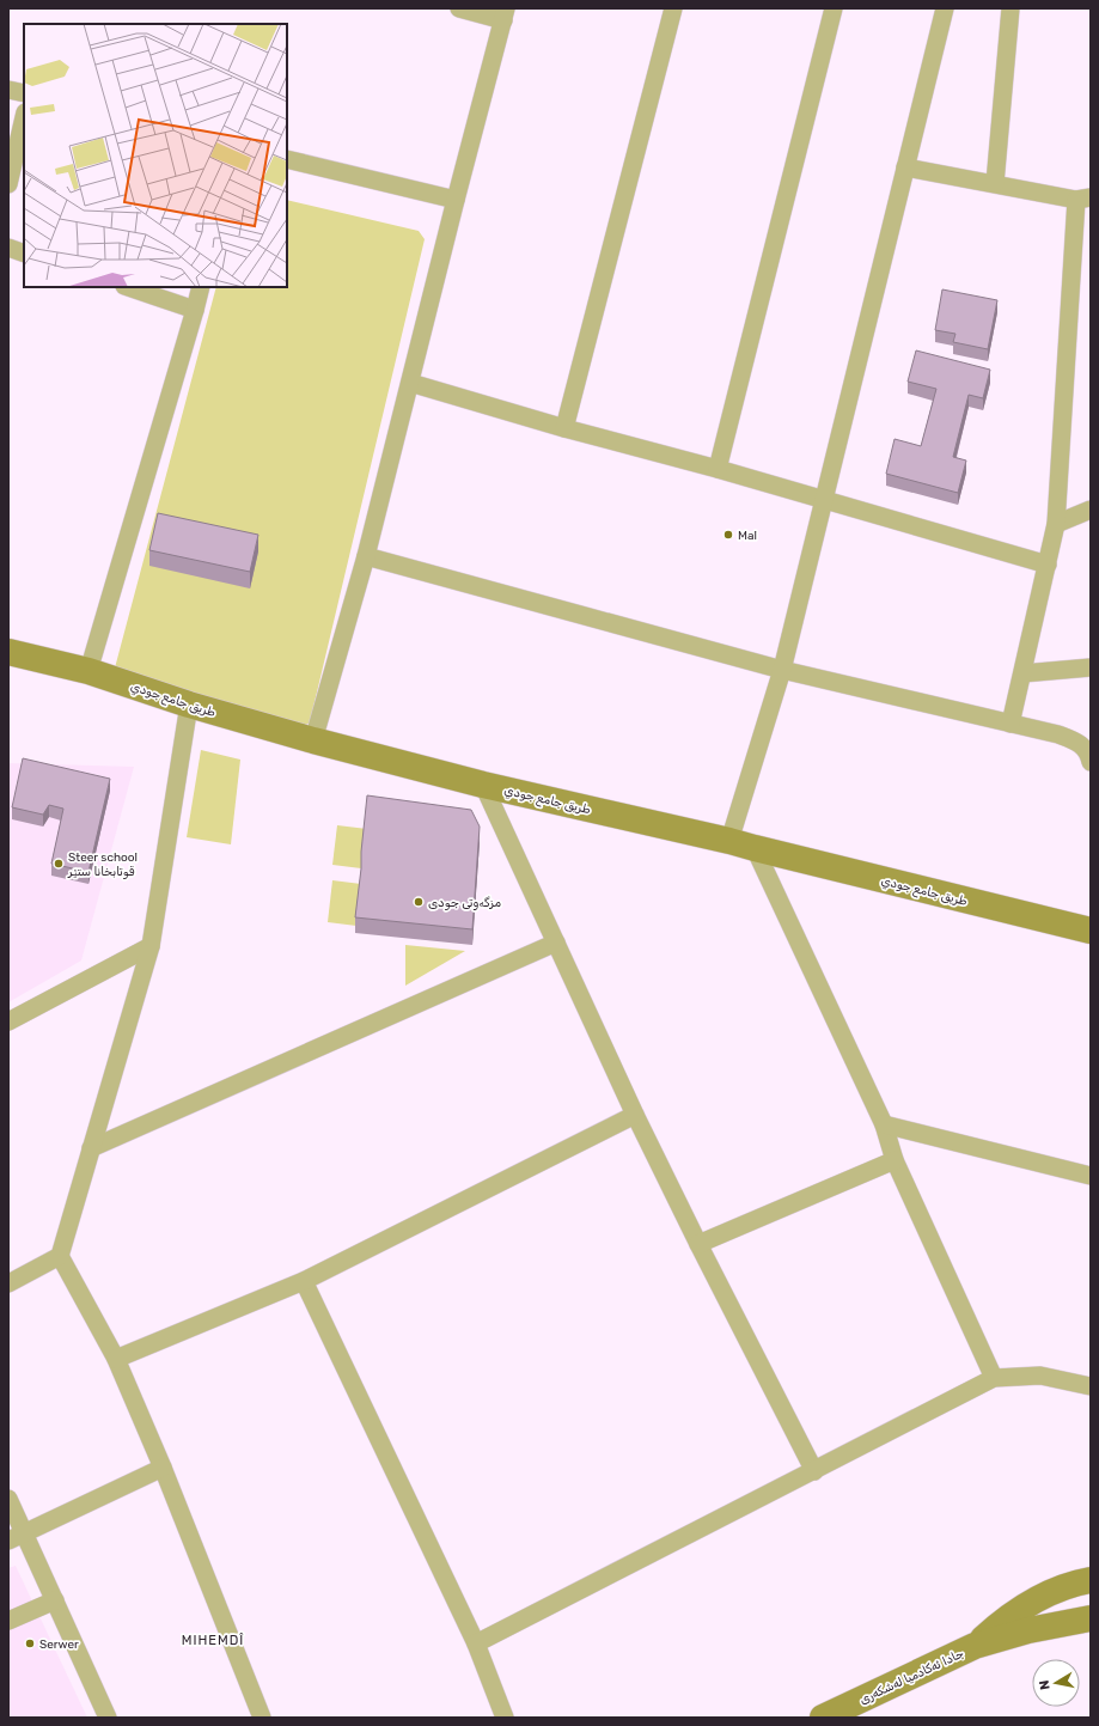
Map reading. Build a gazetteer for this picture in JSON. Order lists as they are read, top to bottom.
{
  "streets": {
    "street": ["طريق جامع جودي", "جادا ئه‌كادميا له‌شكه‌رى"]
  },
  "districts": ["MIHEMDÎ"],
  "places": [
    "Mal",
    "Steer school قوتابخانا ستێر",
    "مزگەوتی جودی",
    "Serwer"
  ],
  "north": "left"
}
